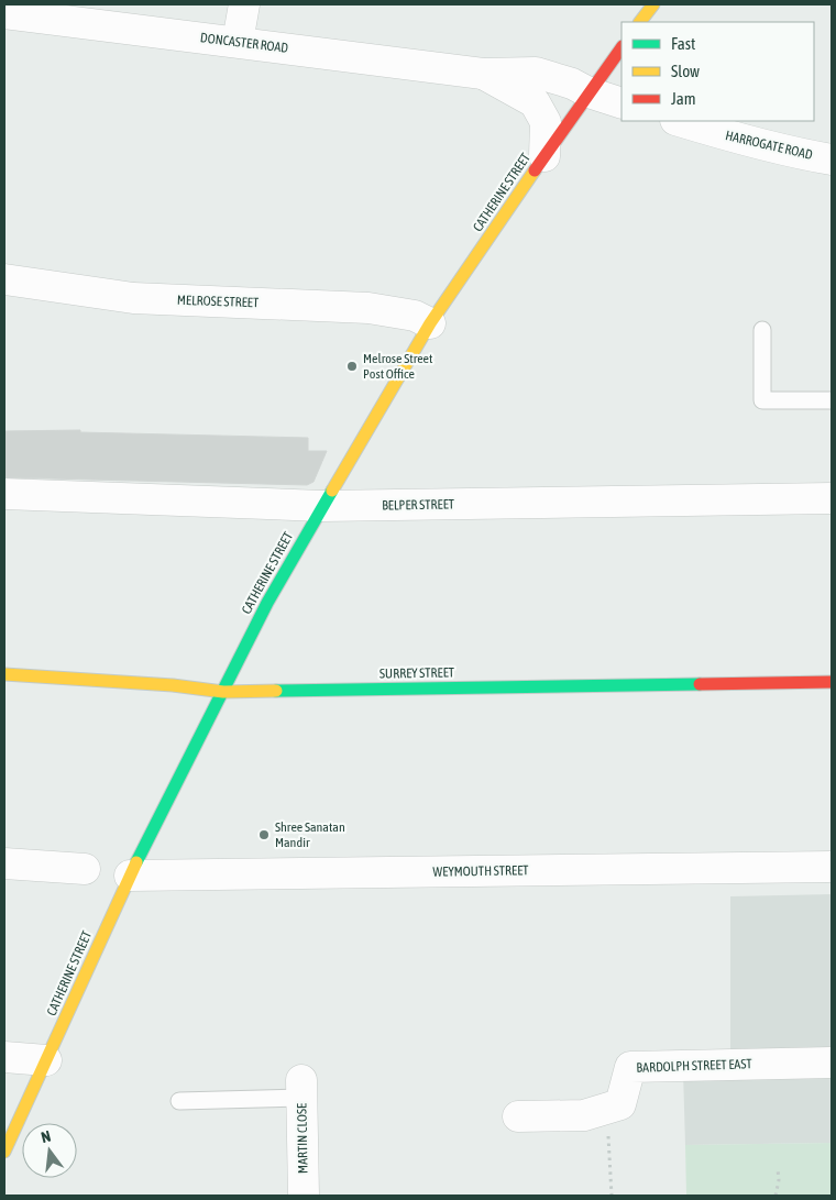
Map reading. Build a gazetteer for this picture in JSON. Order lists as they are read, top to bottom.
{
  "streets": {
    "street": [
      "DONCASTER ROAD",
      "HARROGATE ROAD",
      "CATHERINE STREET",
      "MELROSE STREET",
      "BELPER STREET",
      "SURREY STREET",
      "WEYMOUTH STREET",
      "BARDOLPH STREET EAST",
      "MARTIN CLOSE"
    ]
  },
  "crossings": [
    ["DONCASTER ROAD", "CATHERINE STREET"],
    ["CATHERINE STREET", "MELROSE STREET"],
    ["CATHERINE STREET", "BELPER STREET"],
    ["CATHERINE STREET", "SURREY STREET"],
    ["CATHERINE STREET", "WEYMOUTH STREET"]
  ],
  "places": ["Melrose Street Post Office", "Shree Sanatan Mandir"],
  "legend": ["Fast", "Slow", "Jam"],
  "north": "top"
}
